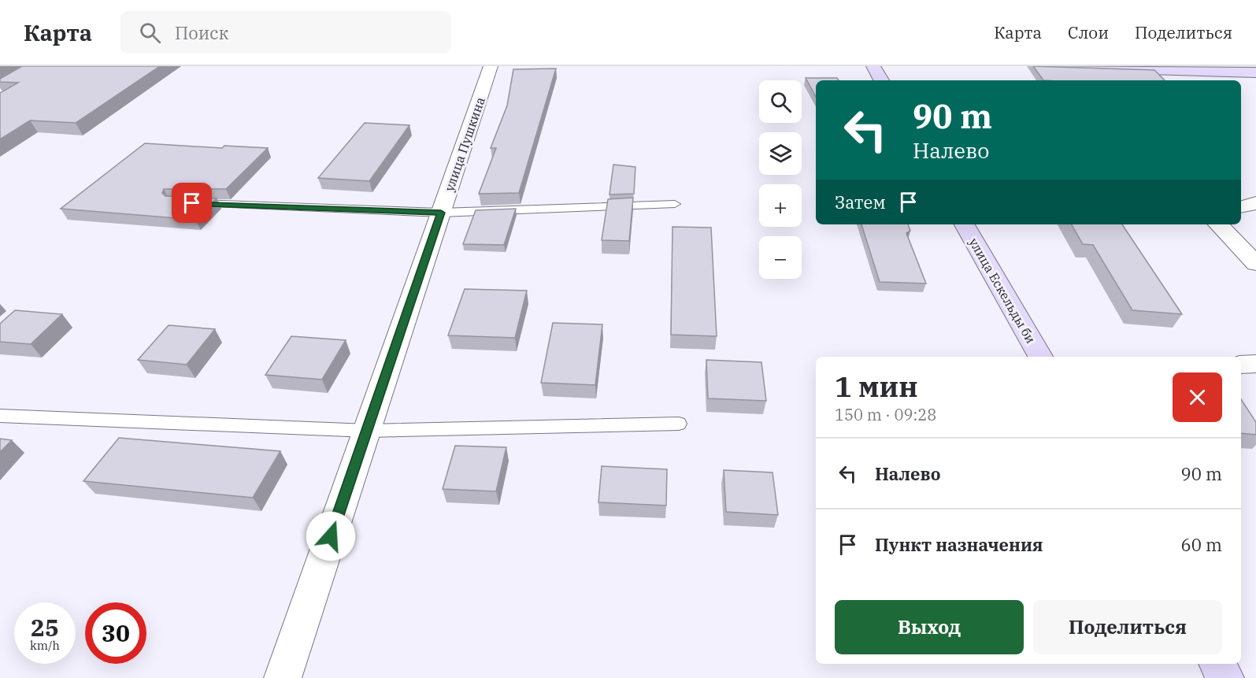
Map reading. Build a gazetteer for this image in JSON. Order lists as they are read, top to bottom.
{
  "streets": {
    "street": ["улица Пушкина", "улица Ескельды би"]
  },
  "page": {
    "header": "Карта",
    "search": "Поиск",
    "nav": ["Карта", "Слои", "Поделиться"],
    "map_buttons": ["+", "−"],
    "turn": ["90 m", "Налево"],
    "then": "Затем",
    "heading": ["1 мин", "150 m · 09:28"],
    "list": [
      {
        "name": "Налево",
        "value": "90 m"
      },
      {
        "name": "Пункт назначения",
        "value": "60 m"
      }
    ],
    "buttons": ["Выход", "Поделиться"],
    "speed": "25 km/h",
    "limit": "30"
  }
}
